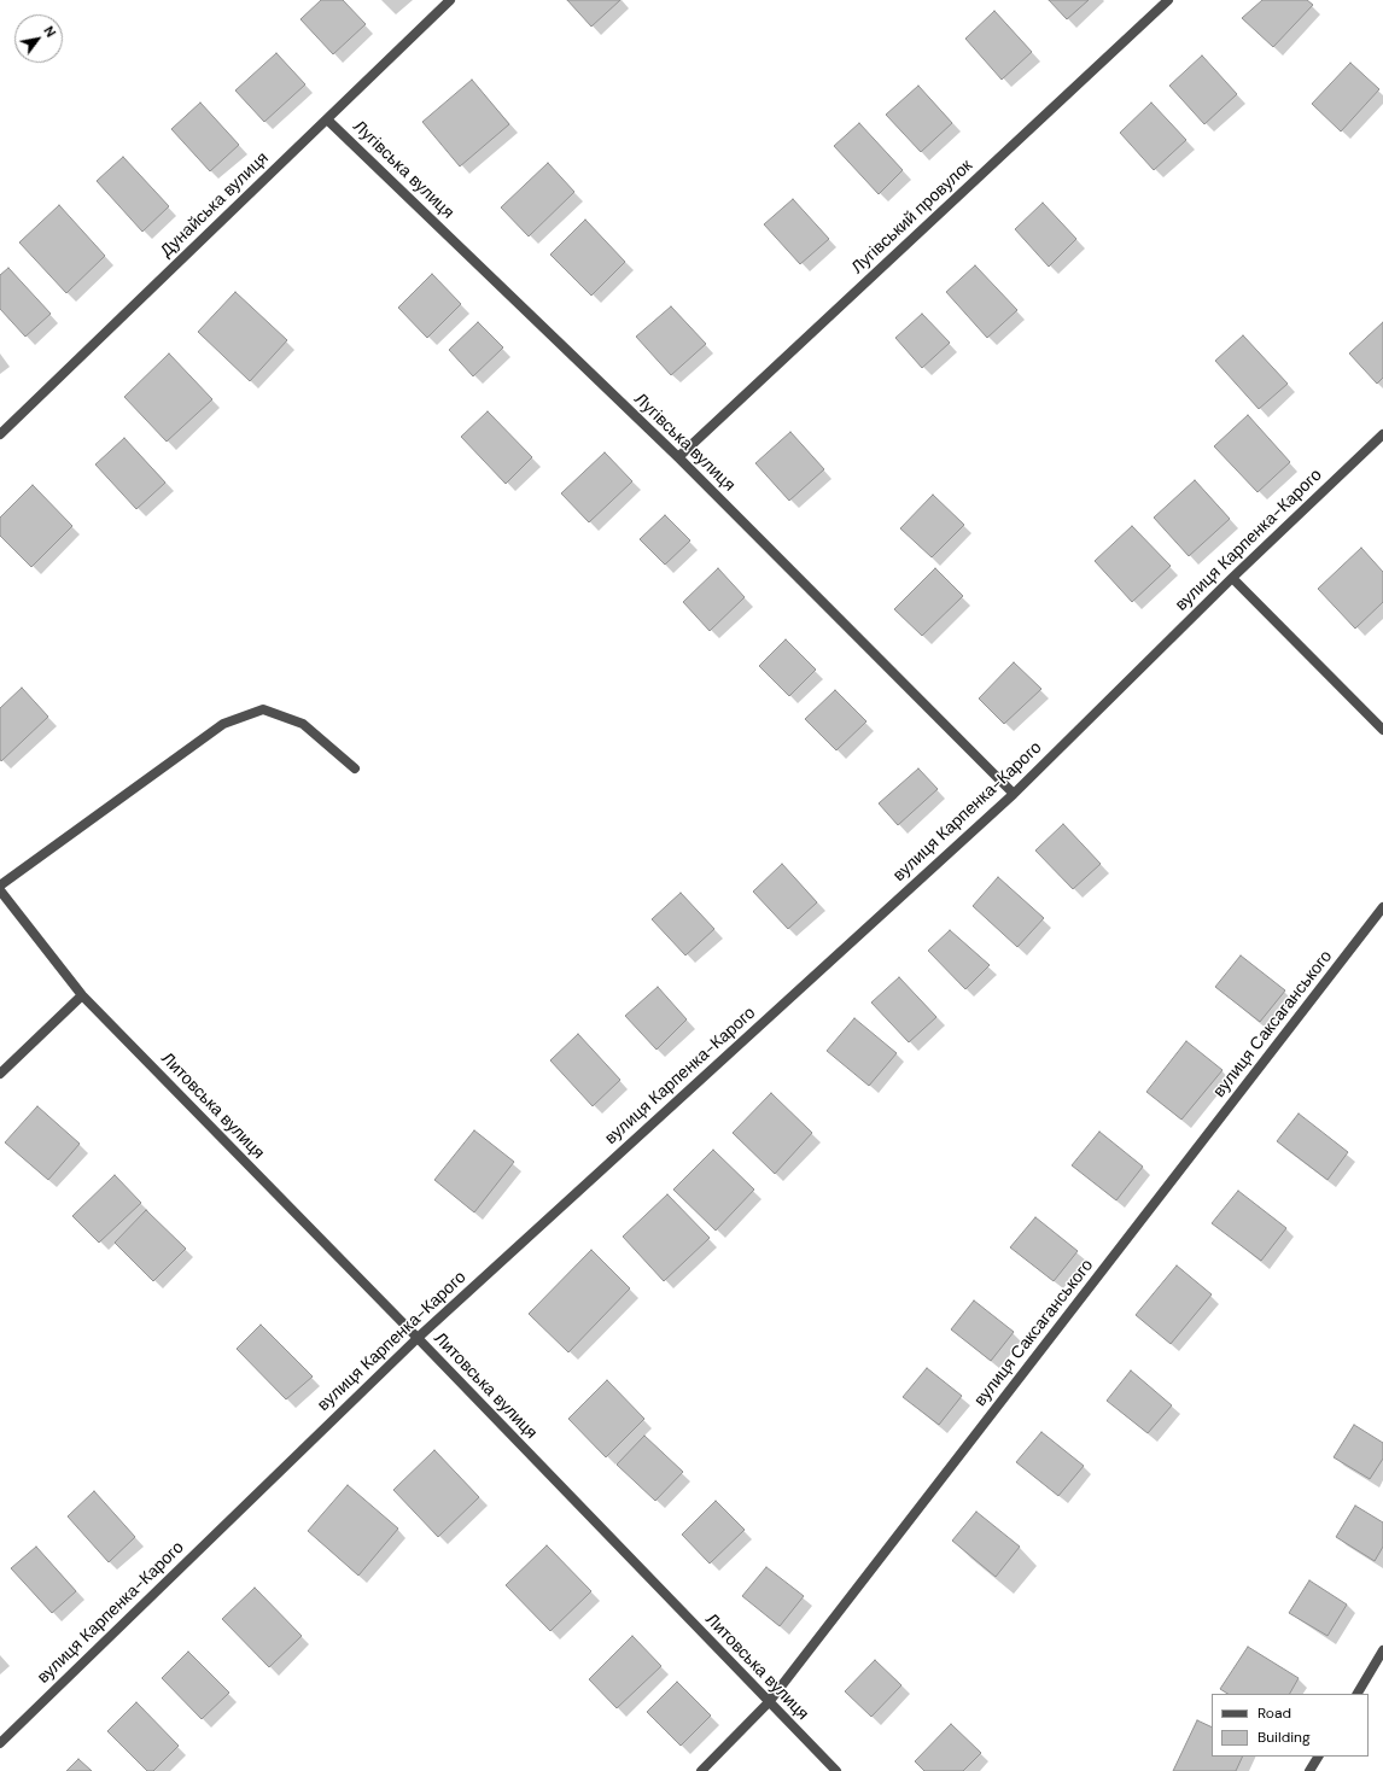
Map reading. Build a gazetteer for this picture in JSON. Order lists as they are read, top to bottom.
{
  "streets": {
    "street": [
      "Лугівська вулиця",
      "Дунайська вулиця",
      "Лугівський провулок",
      "вулиця Карпенка-Карого",
      "вулиця Саксаганського",
      "Литовська вулиця"
    ]
  },
  "crossings": [
    ["Лугівська вулиця", "Дунайська вулиця"],
    ["Лугівська вулиця", "Лугівський провулок"],
    ["Лугівська вулиця", "вулиця Карпенка-Карого"],
    ["вулиця Карпенка-Карого", "Литовська вулиця"],
    ["вулиця Саксаганського", "Литовська вулиця"]
  ],
  "legend": ["Road", "Building"],
  "north": "top right"
}
